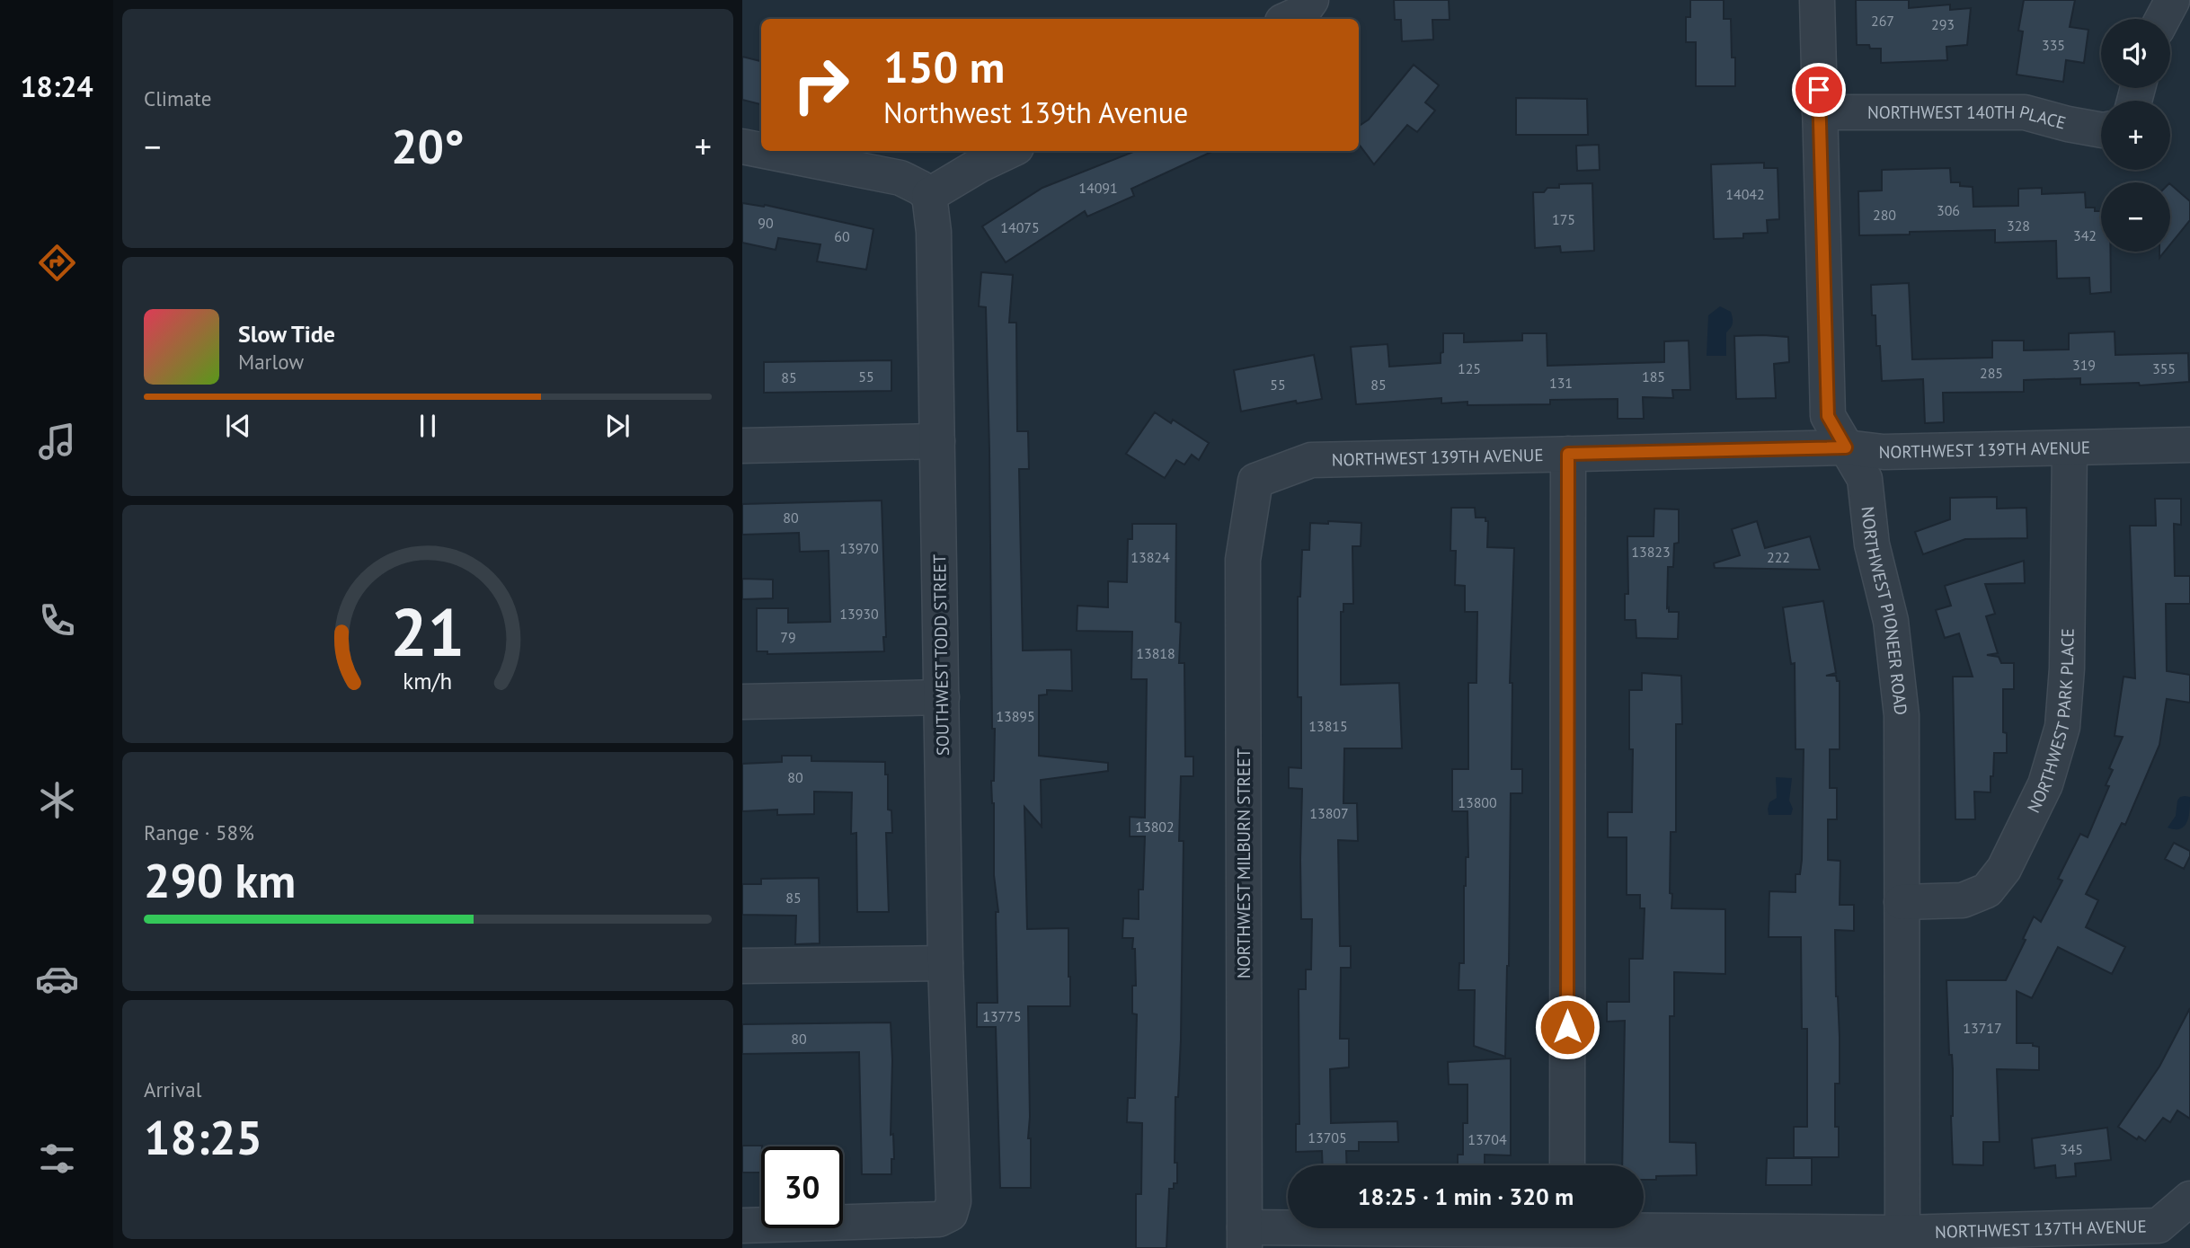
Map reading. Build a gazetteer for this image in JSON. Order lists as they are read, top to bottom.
{
  "streets": {
    "street": [
      "NORTHWEST 140TH PLACE",
      "NORTHWEST 139TH AVENUE",
      "NORTHWEST PIONEER ROAD",
      "SOUTHWEST TODD STREET",
      "NORTHWEST PARK PLACE",
      "NORTHWEST MILBURN STREET",
      "NORTHWEST 137TH AVENUE"
    ]
  },
  "crossings": [
    ["NORTHWEST 140TH PLACE", "NORTHWEST PIONEER ROAD"],
    ["NORTHWEST 139TH AVENUE", "NORTHWEST PIONEER ROAD"],
    ["NORTHWEST 139TH AVENUE", "NORTHWEST PARK PLACE"],
    ["NORTHWEST 139TH AVENUE", "NORTHWEST MILBURN STREET"],
    ["NORTHWEST PIONEER ROAD", "NORTHWEST PARK PLACE"],
    ["NORTHWEST PIONEER ROAD", "NORTHWEST 137TH AVENUE"],
    ["NORTHWEST MILBURN STREET", "NORTHWEST 137TH AVENUE"]
  ],
  "house_numbers": [
    "267",
    "293",
    "335",
    "14091",
    "14042",
    "306",
    "280",
    "175",
    "90",
    "328",
    "14075",
    "342",
    "60",
    "319",
    "125",
    "355",
    "285",
    "55",
    "185",
    "85",
    "131",
    "55",
    "85",
    "80",
    "13970",
    "13823",
    "13824",
    "222",
    "13930",
    "79",
    "13818",
    "13895",
    "13815",
    "80",
    "13800",
    "13807",
    "13802",
    "85",
    "13775",
    "13717",
    "80",
    "13705",
    "13704",
    "345"
  ],
  "page": {
    "tabs": "18:24",
    "tile": [
      "Climate",
      ["Range · 58%", "290 km"],
      ["Arrival", "18:25"]
    ],
    "map_buttons": ["+", "−"],
    "turn": ["150 m", "Northwest 139th Avenue"],
    "heat": ["−", "20°", "+"],
    "song": ["Slow Tide", "Marlow"],
    "limit": "30",
    "trip": "18:25 · 1 min · 320 m",
    "gauge": ["21", "km/h"]
  }
}
